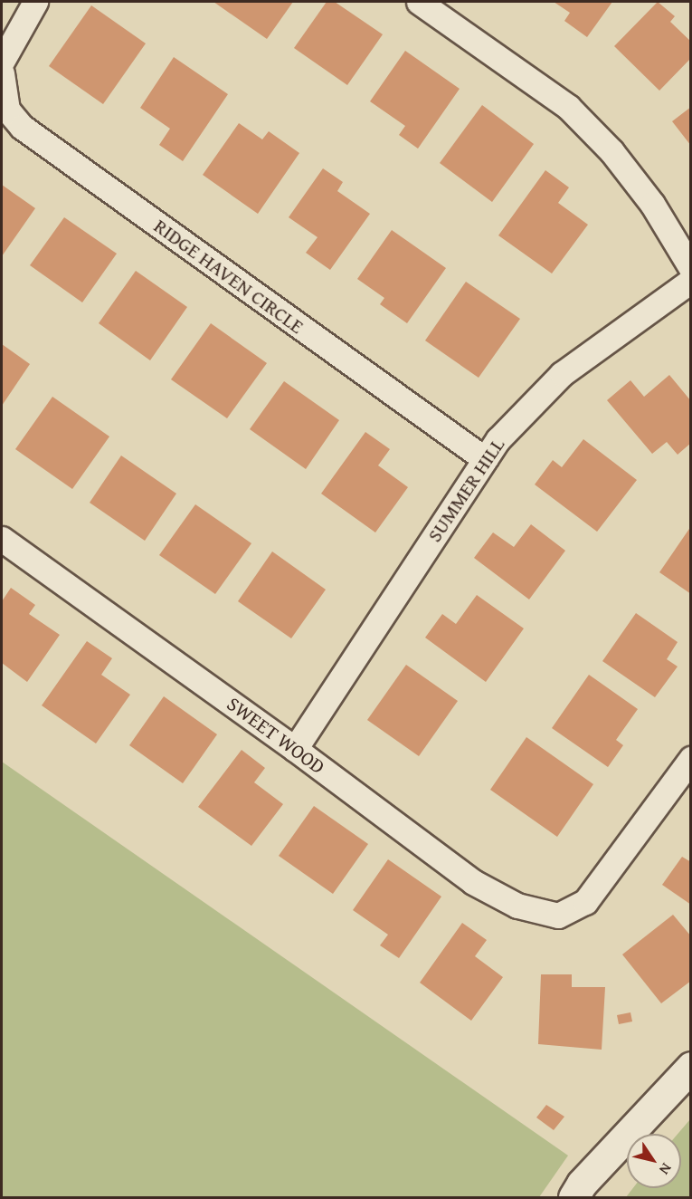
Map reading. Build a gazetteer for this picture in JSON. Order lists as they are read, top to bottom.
{
  "streets": {
    "street": ["RIDGE HAVEN CIRCLE", "SUMMER HILL", "SWEET WOOD"]
  },
  "crossings": [
    ["RIDGE HAVEN CIRCLE", "SUMMER HILL"],
    ["SUMMER HILL", "SWEET WOOD"]
  ],
  "north": "bottom right"
}
